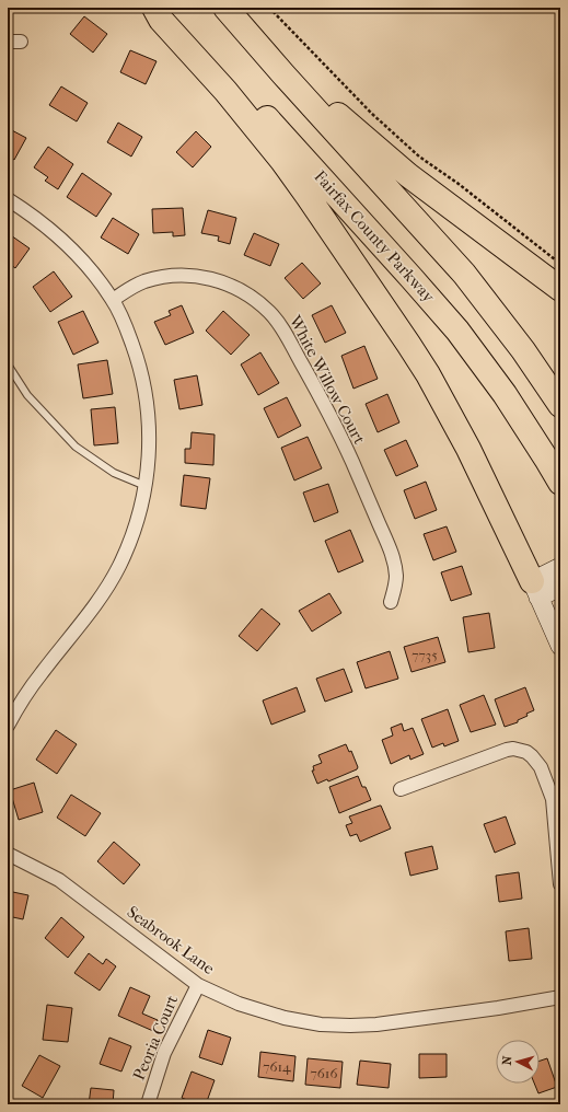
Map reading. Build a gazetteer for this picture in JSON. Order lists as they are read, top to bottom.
{
  "streets": {
    "highway": ["Fairfax County Parkway"],
    "street": ["White Willow Court", "Seabrook Lane", "Peoria Court"]
  },
  "crossings": [
    ["Seabrook Lane", "Peoria Court"]
  ],
  "house_numbers": ["7735", "7614", "7616"],
  "north": "left"
}
